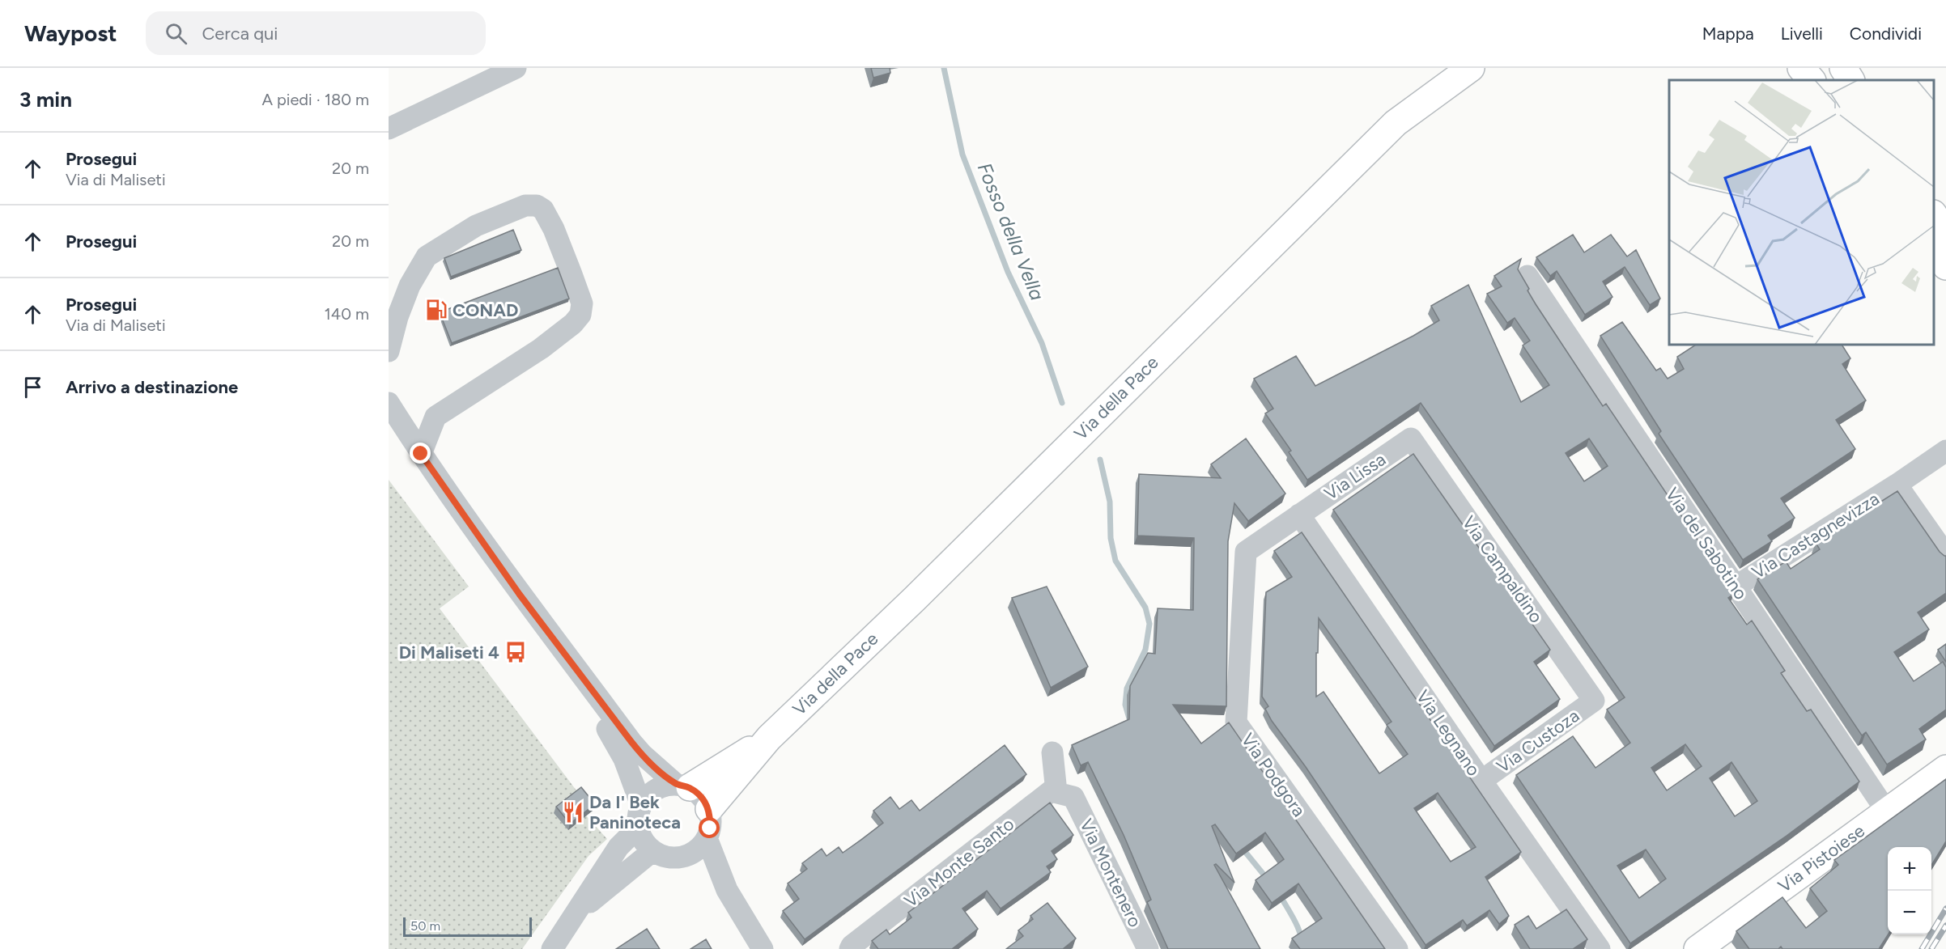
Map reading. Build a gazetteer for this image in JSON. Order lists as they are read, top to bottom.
{
  "streets": {
    "main road": ["Via della Pace", "Via Pistoiese"],
    "street": [
      "Via Lissa",
      "Via Castagnevizza",
      "Via del Sabotino",
      "Via Campaldino",
      "Via Legnano",
      "Via Custoza",
      "Via Podgora",
      "Via Monte Santo",
      "Via Montenero"
    ]
  },
  "crossings": [
    ["Via Lissa", "Via Campaldino"],
    ["Via Lissa", "Via Legnano"],
    ["Via Lissa", "Via Podgora"],
    ["Via Castagnevizza", "Via del Sabotino"],
    ["Via del Sabotino", "Via Pistoiese"],
    ["Via Campaldino", "Via Custoza"],
    ["Via Legnano", "Via Custoza"],
    ["Via Legnano", "Via Podgora"],
    ["Via Monte Santo", "Via Montenero"]
  ],
  "water": ["Fosso della Vella"],
  "places": {
    "fuel station": ["CONAD"],
    "bus stop": ["Di Maliseti 4"],
    "restaurant": ["Da I' Bek Paninoteca"]
  },
  "scale_bar": "50 m",
  "page": {
    "header": "Waypost",
    "search": "Cerca qui",
    "nav": ["Mappa", "Livelli", "Condividi"],
    "heading": ["3 min", "A piedi · 180 m"],
    "list": [
      ["Prosegui", "Via di Maliseti", "20 m"],
      ["Prosegui", "20 m"],
      ["Prosegui", "Via di Maliseti", "140 m"],
      "Arrivo a destinazione"
    ],
    "map_buttons": ["+", "−"],
    "scale": "50 m"
  }
}
